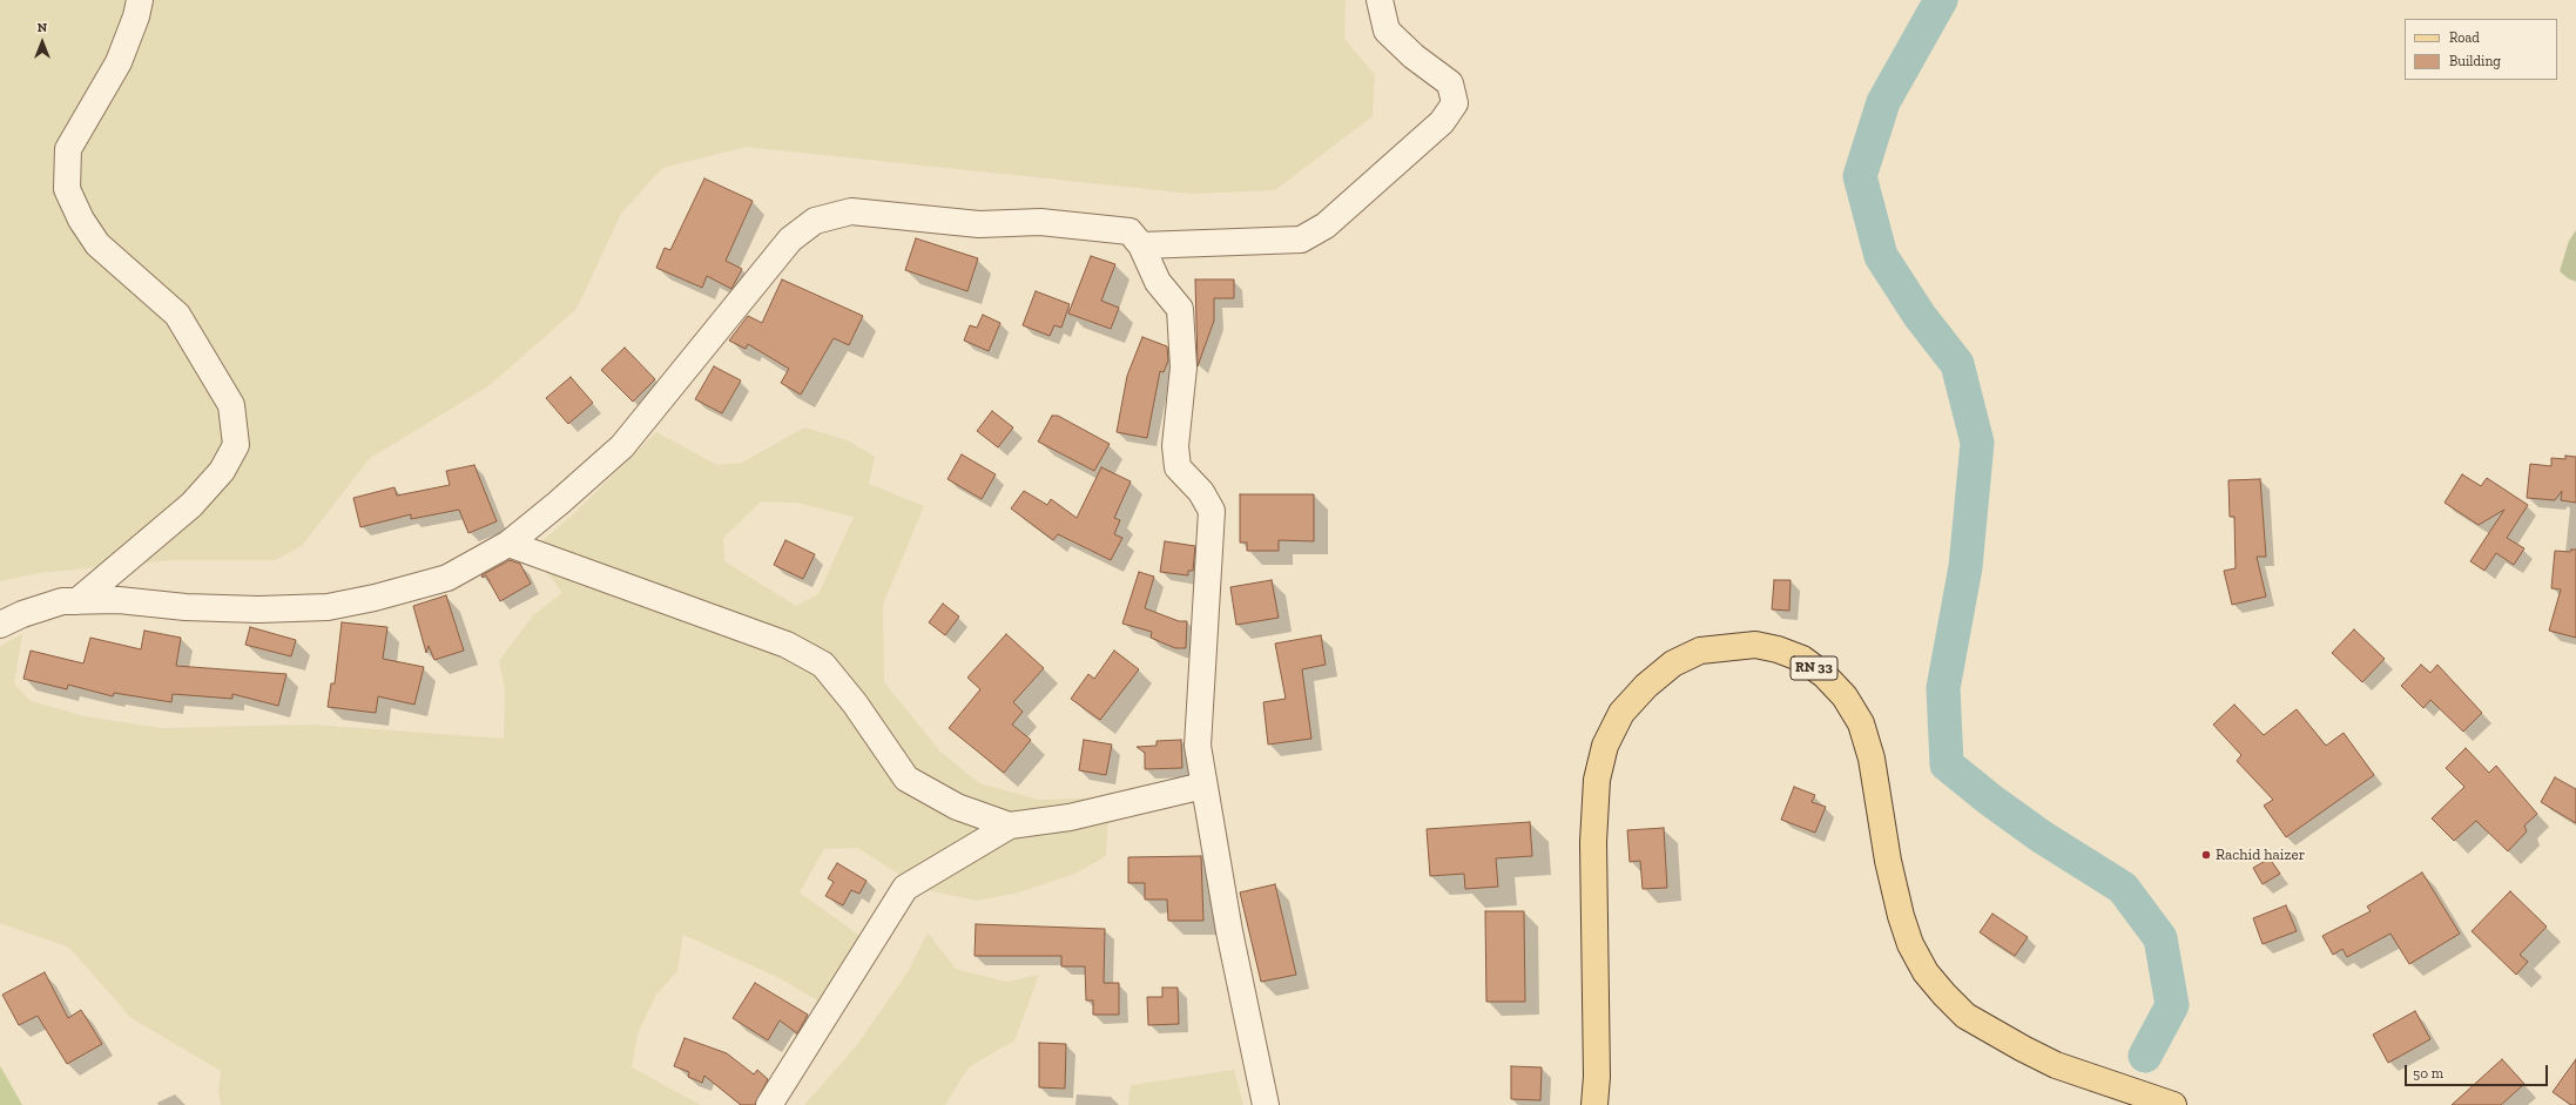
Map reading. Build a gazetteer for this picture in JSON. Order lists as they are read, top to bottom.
{
  "streets": {
    "main road": ["RN 33"]
  },
  "places": ["Rachid haizer"],
  "legend": ["Road", "Building"],
  "scale_bar": "50 m",
  "north": "top"
}
